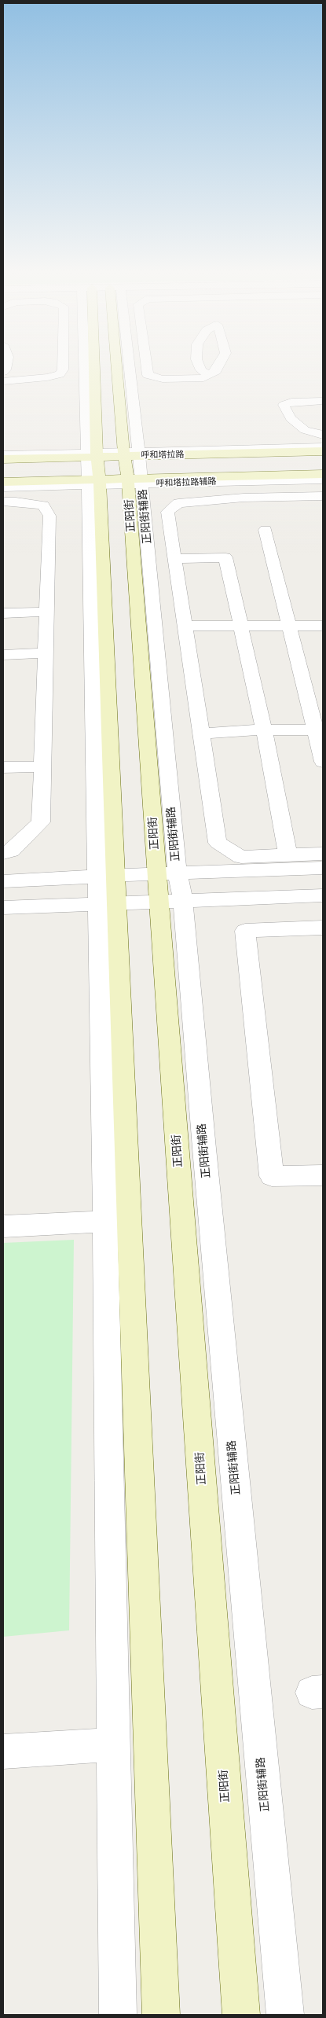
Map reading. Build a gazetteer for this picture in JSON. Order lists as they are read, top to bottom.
{
  "streets": {
    "main road": ["呼和塔拉路", "正阳街"],
    "street": ["呼和塔拉路辅路", "正阳街辅路"]
  },
  "crossings": [
    ["呼和塔拉路", "呼和塔拉路辅路"],
    ["呼和塔拉路", "正阳街"],
    ["呼和塔拉路辅路", "正阳街"],
    ["正阳街", "正阳街辅路"]
  ]
}
